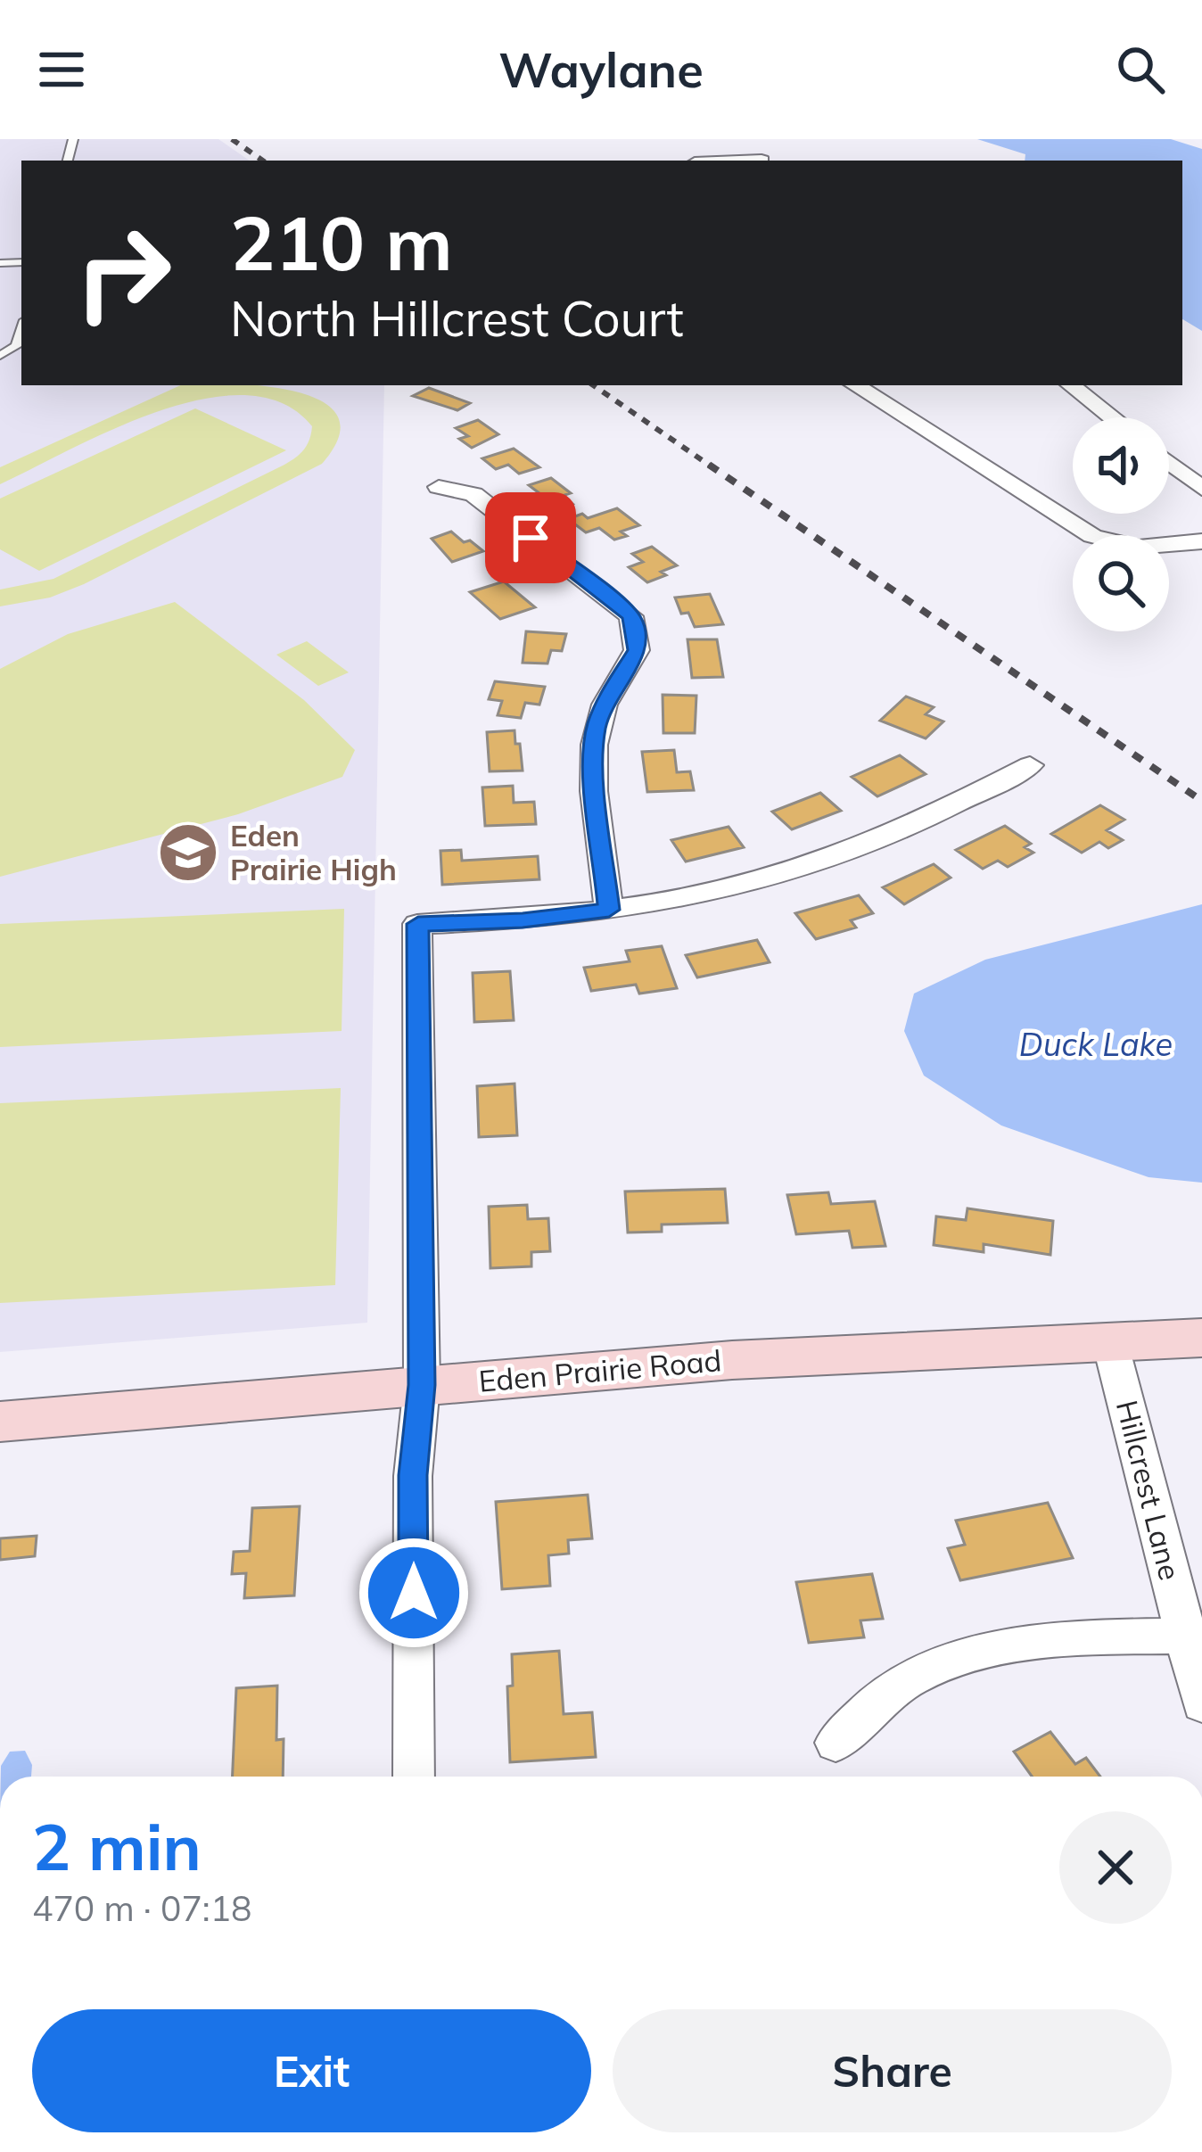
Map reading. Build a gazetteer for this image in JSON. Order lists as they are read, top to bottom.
{
  "streets": {
    "main road": ["Eden Prairie Road"],
    "street": ["Hillcrest Lane"]
  },
  "crossings": [
    ["Eden Prairie Road", "Hillcrest Lane"]
  ],
  "water": ["Duck Lake"],
  "places": {
    "school or university": ["Eden Prairie High"]
  },
  "page": {
    "header": "Waylane",
    "turn": ["210 m", "North Hillcrest Court"],
    "heading": ["2 min", "470 m · 07:18"],
    "buttons": ["Exit", "Share"]
  }
}
